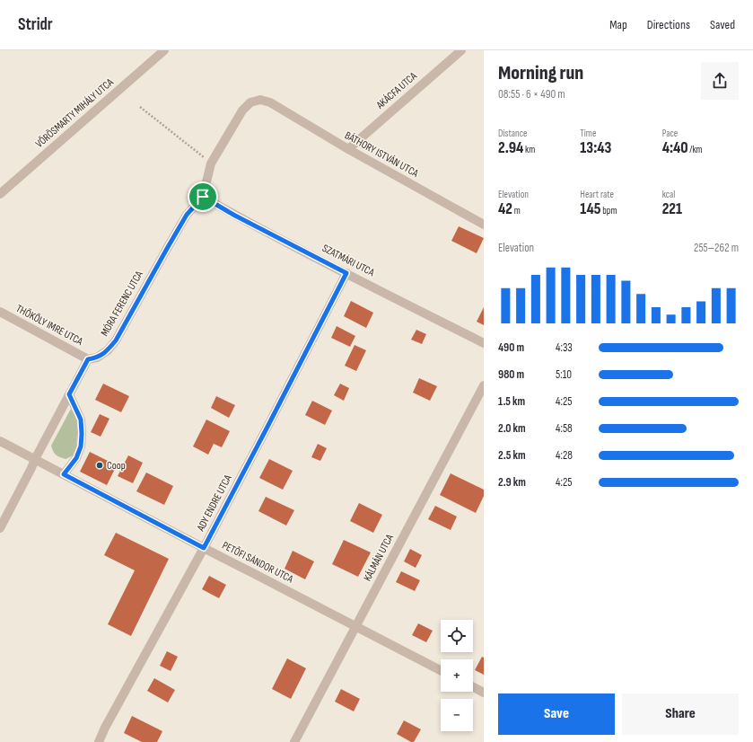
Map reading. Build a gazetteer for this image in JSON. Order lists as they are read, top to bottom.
{
  "streets": {
    "street": [
      "AKÁCFA UTCA",
      "VÖRÖSMARTY MIHÁLY UTCA",
      "BÁTHORY ISTVÁN UTCA",
      "SZATMÁRI UTCA",
      "MÓRA FERENC UTCA",
      "THÖKÖLY IMRE UTCA",
      "ADY ENDRE UTCA",
      "KÁLMÁN UTCA",
      "PETŐFI SÁNDOR UTCA"
    ]
  },
  "crossings": [
    ["AKÁCFA UTCA", "BÁTHORY ISTVÁN UTCA"],
    ["BÁTHORY ISTVÁN UTCA", "MÓRA FERENC UTCA"],
    ["SZATMÁRI UTCA", "MÓRA FERENC UTCA"],
    ["SZATMÁRI UTCA", "ADY ENDRE UTCA"],
    ["MÓRA FERENC UTCA", "THÖKÖLY IMRE UTCA"],
    ["ADY ENDRE UTCA", "PETŐFI SÁNDOR UTCA"],
    ["KÁLMÁN UTCA", "PETŐFI SÁNDOR UTCA"]
  ],
  "places": ["Coop"],
  "page": {
    "header": "Stridr",
    "nav": ["Map", "Directions", "Saved"],
    "heading": ["Morning run", "08:55 · 6 × 490 m"],
    "stats": [
      ["Distance", "2.94 km"],
      ["Time", "13:43"],
      ["Pace", "4:40 /km"],
      ["Elevation", "42 m"],
      ["Heart rate", "145 bpm"],
      ["kcal", "221"]
    ],
    "chart": ["Elevation", "255–262 m"],
    "list": [
      {
        "name": "490 m",
        "note": "4:33"
      },
      {
        "name": "980 m",
        "note": "5:10"
      },
      {
        "name": "1.5 km",
        "note": "4:25"
      },
      {
        "name": "2.0 km",
        "note": "4:58"
      },
      {
        "name": "2.5 km",
        "note": "4:28"
      },
      {
        "name": "2.9 km",
        "note": "4:25"
      }
    ],
    "map_buttons": ["+", "−"],
    "buttons": ["Save", "Share"]
  }
}
